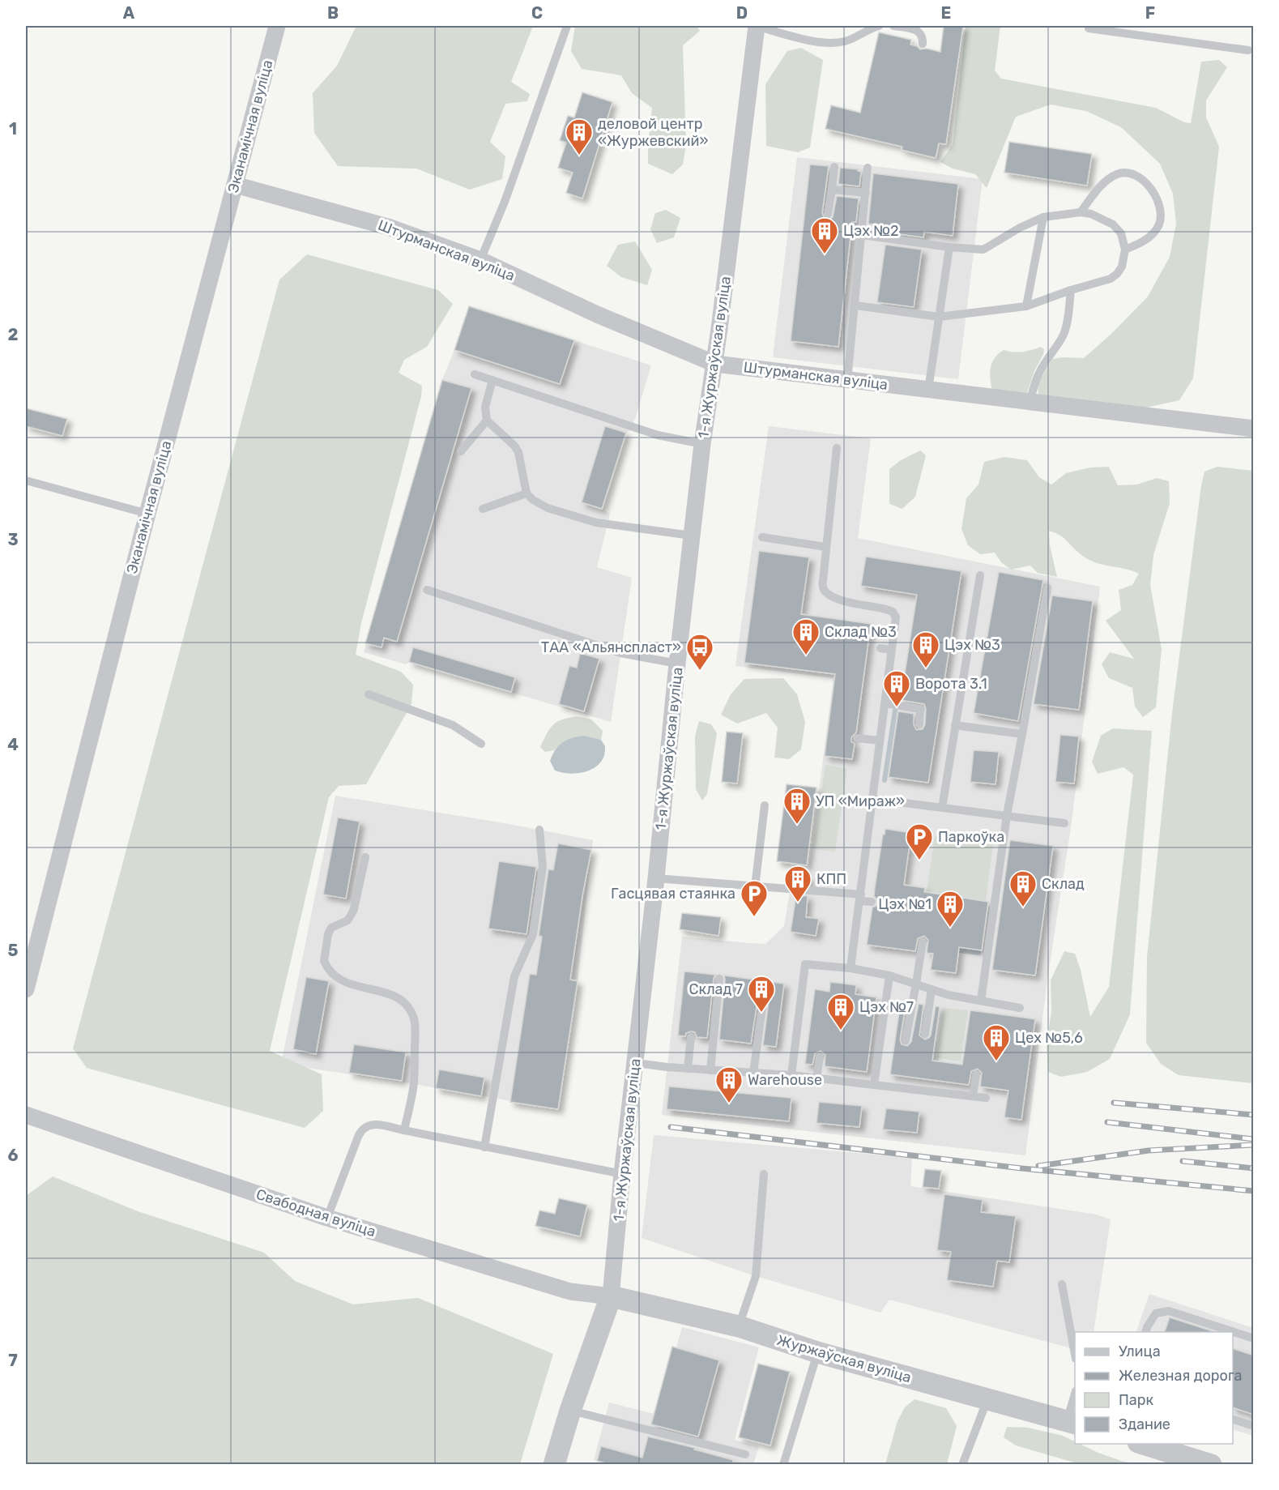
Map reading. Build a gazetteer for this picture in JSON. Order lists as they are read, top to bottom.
{
  "streets": {
    "street": [
      "Эканамічная вуліца",
      "Штурманская вуліца",
      "1-я Журжаўская вуліца",
      "Свабодная вуліца",
      "Журжаўская вуліца"
    ]
  },
  "crossings": [
    ["Эканамічная вуліца", "Штурманская вуліца"],
    ["Штурманская вуліца", "1-я Журжаўская вуліца"],
    ["1-я Журжаўская вуліца", "Свабодная вуліца"],
    ["1-я Журжаўская вуліца", "Журжаўская вуліца"],
    ["Свабодная вуліца", "Журжаўская вуліца"]
  ],
  "places": {
    "building": [
      "деловой центр «Журжевский»",
      "Цэх №2",
      "Склад №3",
      "Цэх №3",
      "Ворота 3.1",
      "УП «Мираж»",
      "КПП",
      "Склад",
      "Цэх №1",
      "Склад 7",
      "Цэх №7",
      "Цех №5,6",
      "Warehouse"
    ],
    "bus stop": ["ТАА «Альянспласт»"],
    "parking": ["Паркоўка", "Гасцявая стаянка"]
  },
  "legend": [
    "Улица",
    "Железная дорога",
    "Парк",
    "Здание"
  ],
  "grid": {
    "columns": [
      "A",
      "B",
      "C",
      "D",
      "E",
      "F"
    ],
    "rows": [
      "1",
      "2",
      "3",
      "4",
      "5",
      "6",
      "7"
    ]
  }
}
